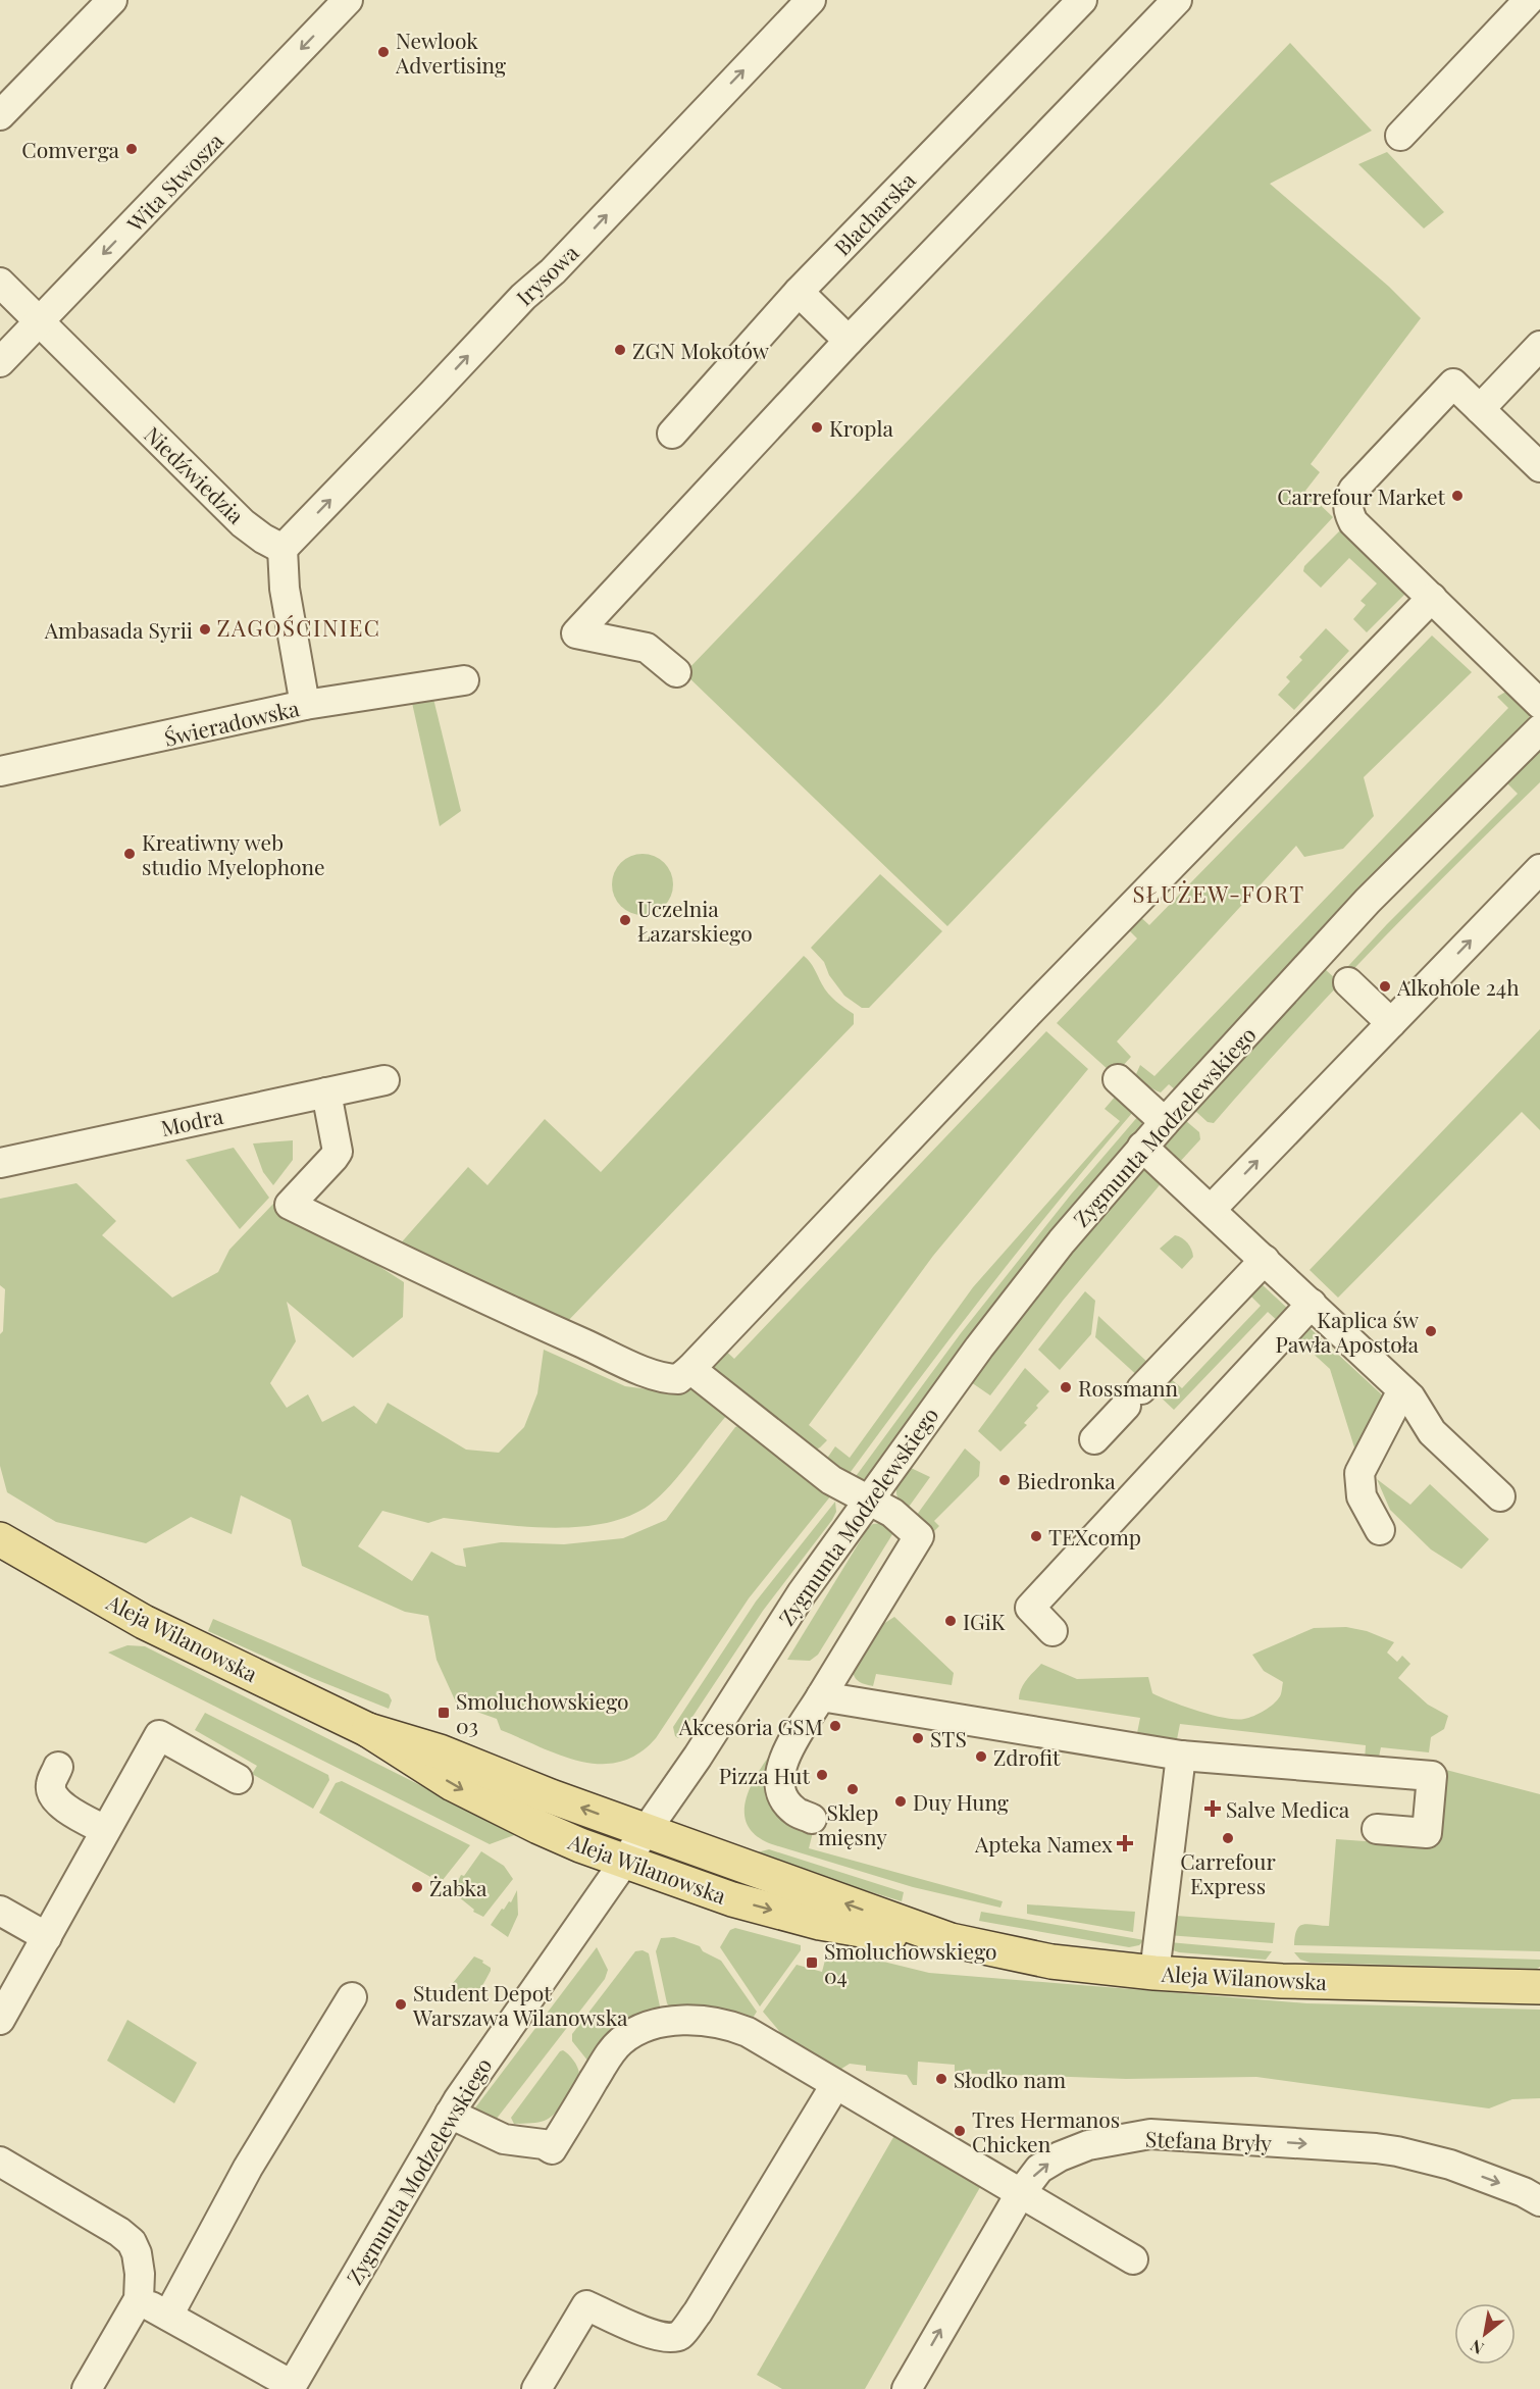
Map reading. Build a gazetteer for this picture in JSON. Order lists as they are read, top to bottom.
{
  "streets": {
    "main road": ["Aleja Wilanowska"],
    "street": [
      "Wita Stwosza",
      "Blacharska",
      "Irysowa",
      "Niedźwiedzia",
      "Świeradowska",
      "Modra",
      "Zygmunta Modzelewskiego",
      "Stefana Bryły"
    ]
  },
  "crossings": [
    ["Wita Stwosza", "Niedźwiedzia"],
    ["Irysowa", "Niedźwiedzia"],
    ["Zygmunta Modzelewskiego", "Aleja Wilanowska"]
  ],
  "one_way": ["Irysowa", "Stefana Bryły"],
  "districts": ["ZAGOŚCINIEC", "SŁUŻEW-FORT"],
  "places": {
    "other": [
      "Newlook Advertising",
      "Comverga",
      "ZGN Mokotów",
      "Kropla",
      "Carrefour Market",
      "Ambasada Syrii",
      "Kreatiwny web studio Myelophone",
      "Uczelnia Łazarskiego",
      "Alkohole 24h",
      "Kaplica św Pawła Apostoła",
      "Rossmann",
      "Biedronka",
      "TEXcomp",
      "IGiK",
      "Akcesoria GSM",
      "STS",
      "Zdrofit",
      "Pizza Hut",
      "Sklep mięsny",
      "Duy Hung",
      "Carrefour Express",
      "Żabka",
      "Student Depot Warszawa Wilanowska",
      "Słodko nam",
      "Tres Hermanos Chicken"
    ],
    "transit": ["Smoluchowskiego 03", "Smoluchowskiego 04"],
    "health": ["Salve Medica", "Apteka Namex"]
  },
  "north": "bottom left"
}
